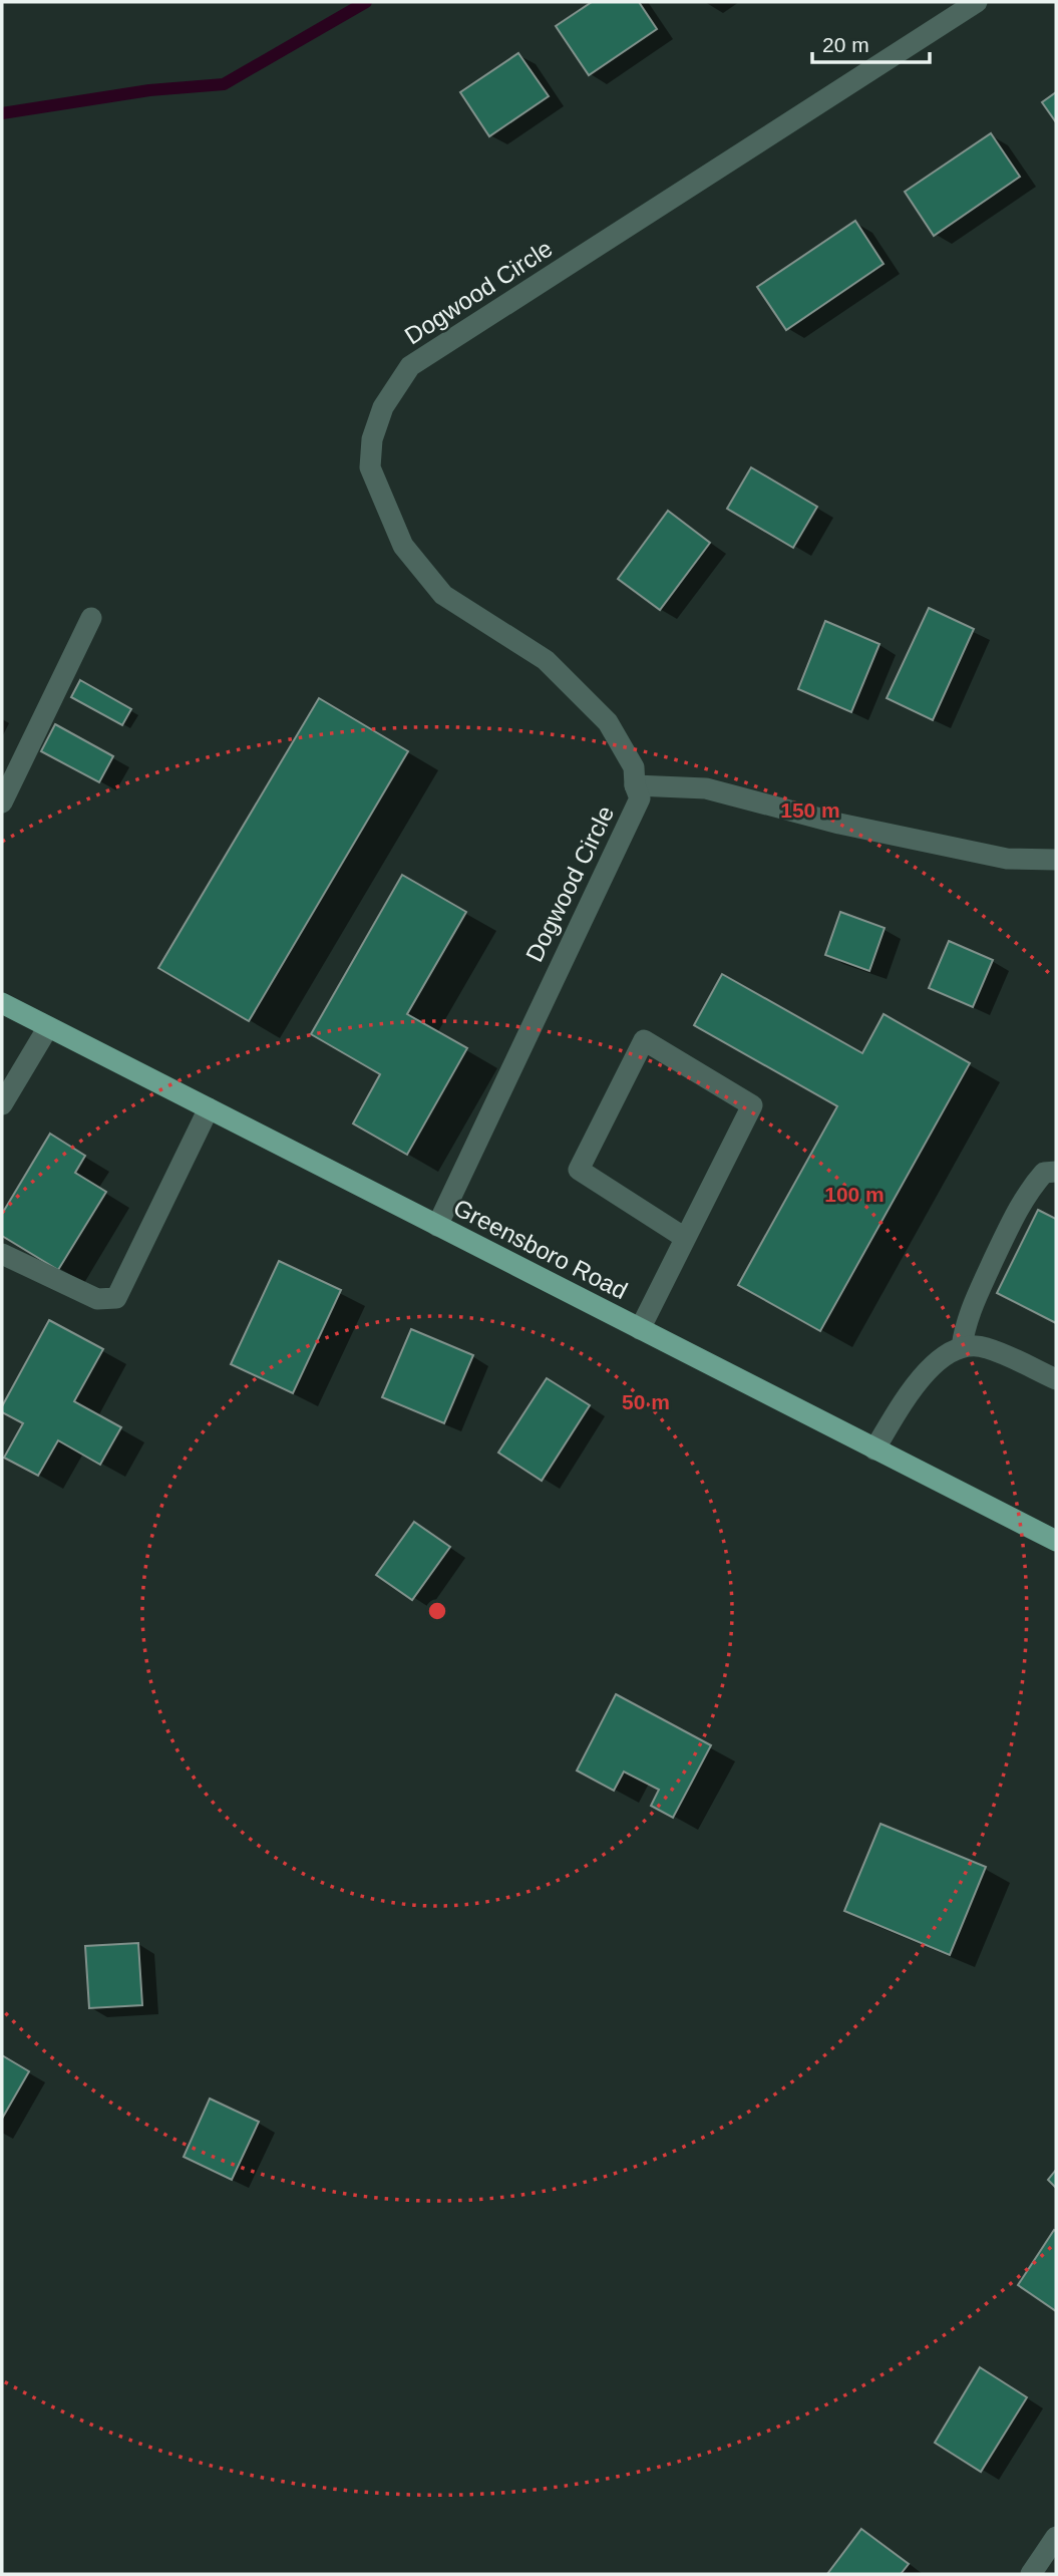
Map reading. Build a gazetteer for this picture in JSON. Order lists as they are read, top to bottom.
{
  "streets": {
    "main road": ["Greensboro Road"],
    "street": ["Dogwood Circle"]
  },
  "crossings": [
    ["Dogwood Circle", "Greensboro Road"]
  ],
  "scale_bar": "20 m",
  "rings": ["150 m", "100 m", "50 m"]
}
